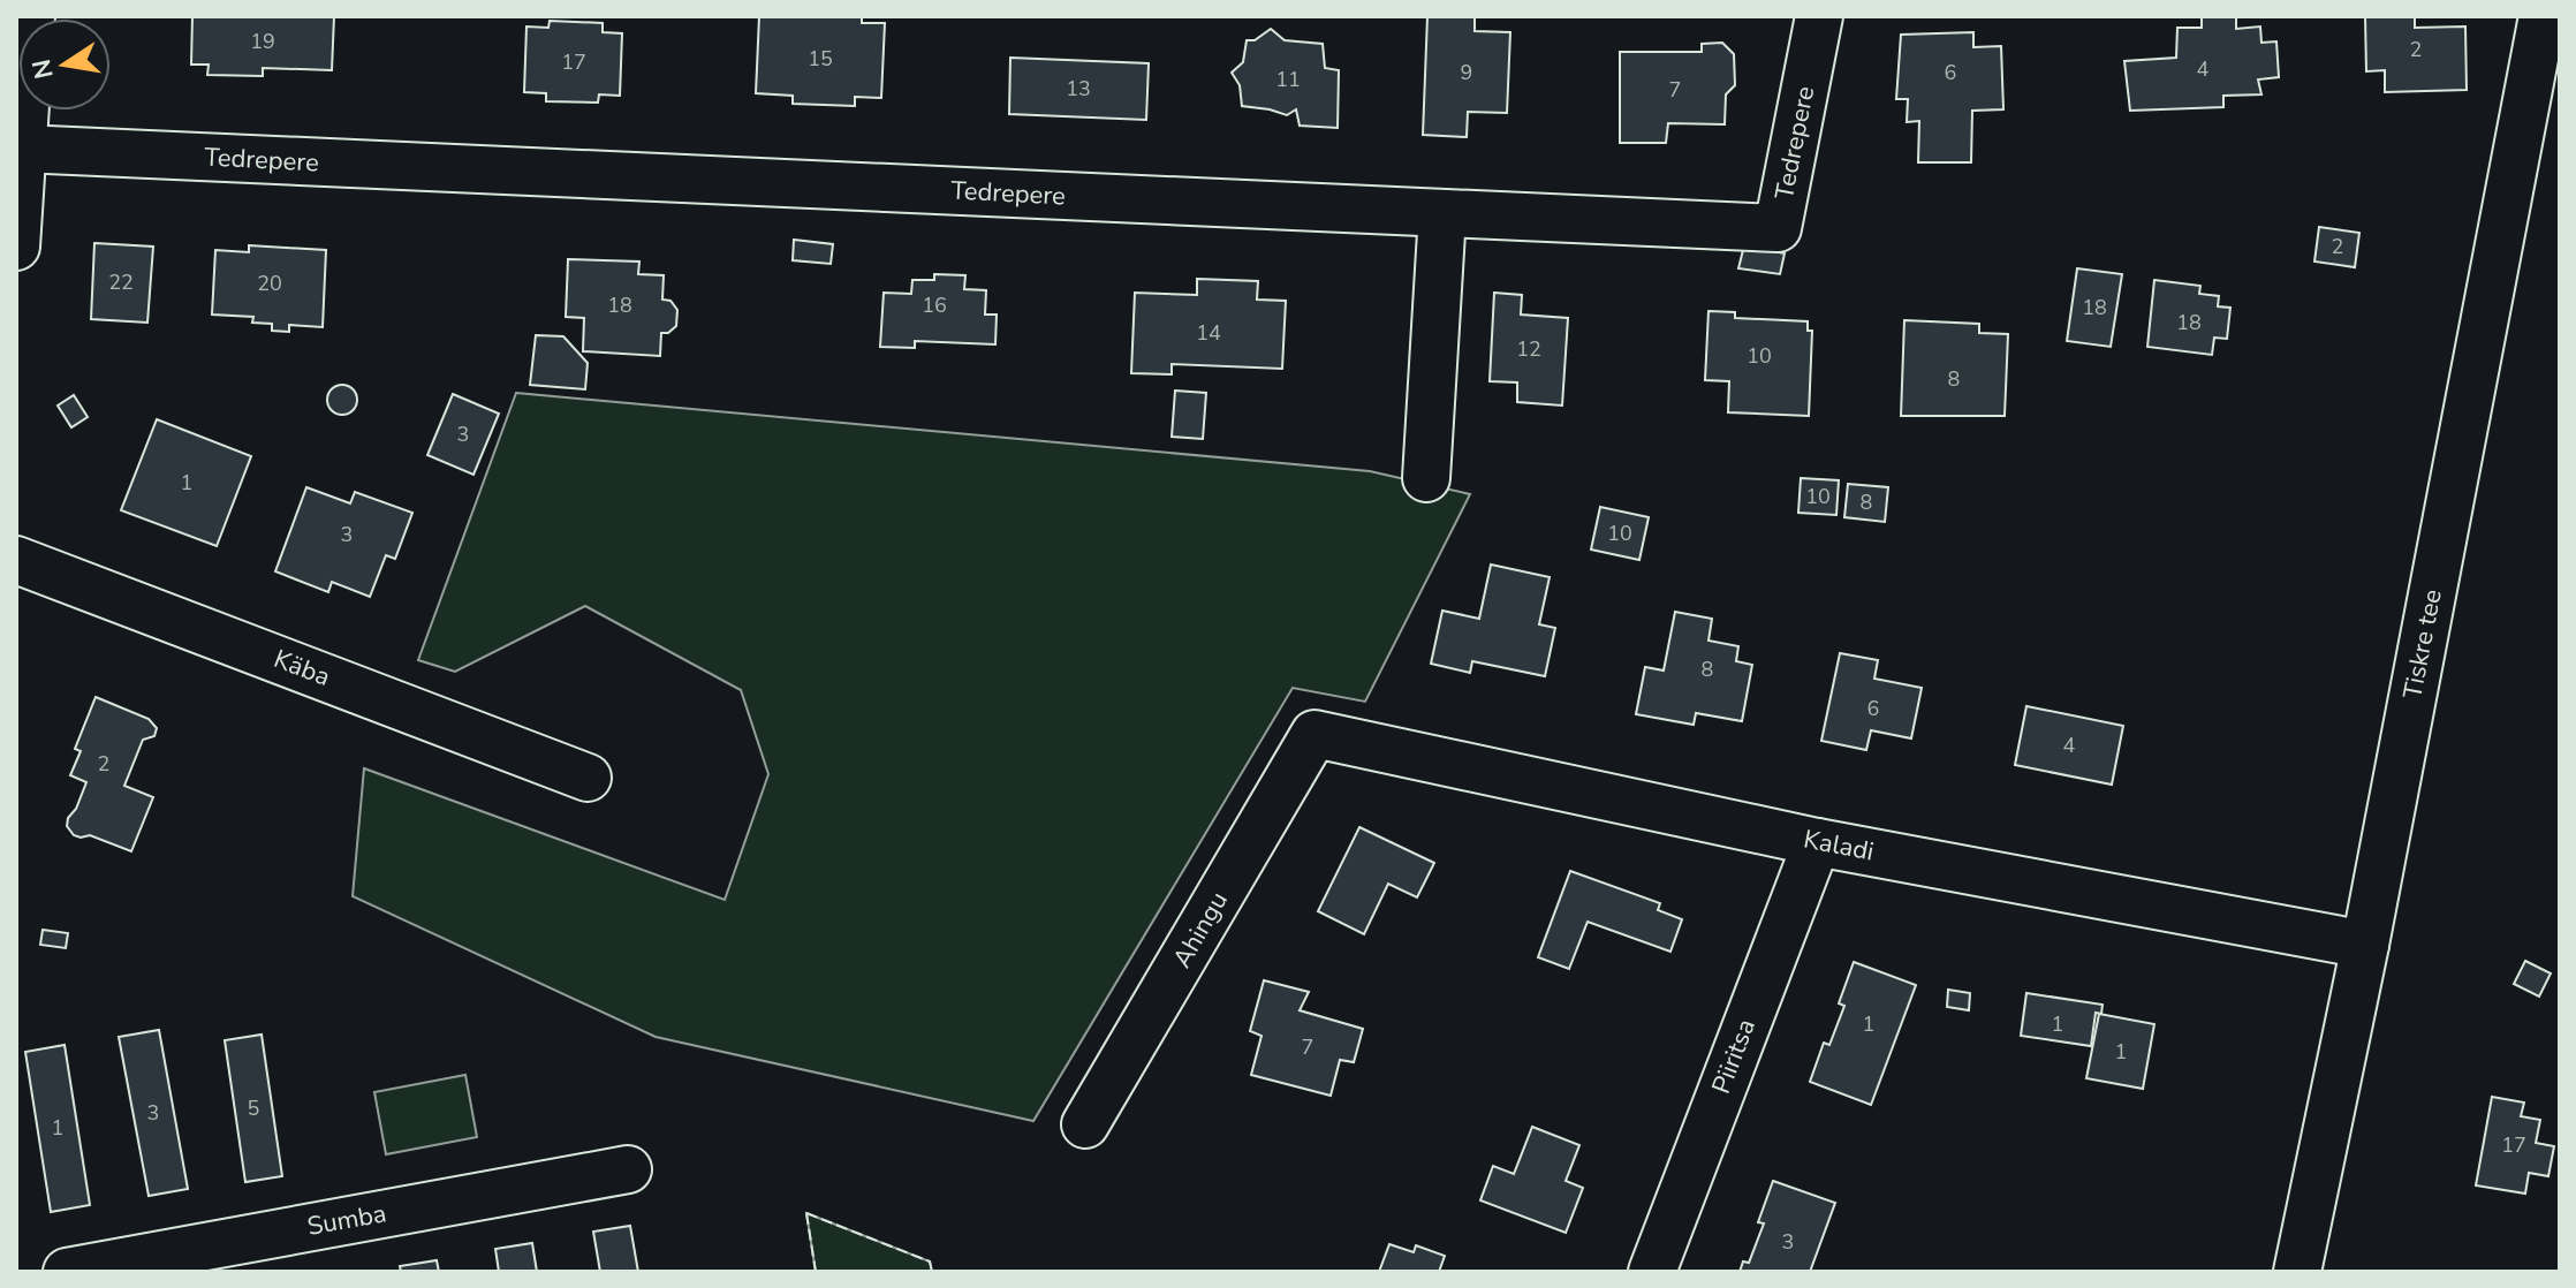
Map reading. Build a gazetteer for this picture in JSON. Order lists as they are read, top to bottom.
{
  "streets": {
    "street": [
      "Tedrepere",
      "Tiskre tee",
      "Käba",
      "Kaladi",
      "Ahingu",
      "Piiritsa",
      "Sumba"
    ]
  },
  "crossings": [
    ["Tiskre tee", "Kaladi"],
    ["Kaladi", "Ahingu"],
    ["Kaladi", "Piiritsa"]
  ],
  "house_numbers": [
    "19",
    "2",
    "15",
    "17",
    "4",
    "9",
    "6",
    "11",
    "13",
    "7",
    "2",
    "22",
    "20",
    "18",
    "16",
    "18",
    "18",
    "14",
    "12",
    "10",
    "8",
    "3",
    "1",
    "10",
    "8",
    "10",
    "3",
    "8",
    "6",
    "4",
    "2",
    "1",
    "1",
    "7",
    "1",
    "5",
    "3",
    "1",
    "17",
    "3"
  ],
  "north": "left"
}
